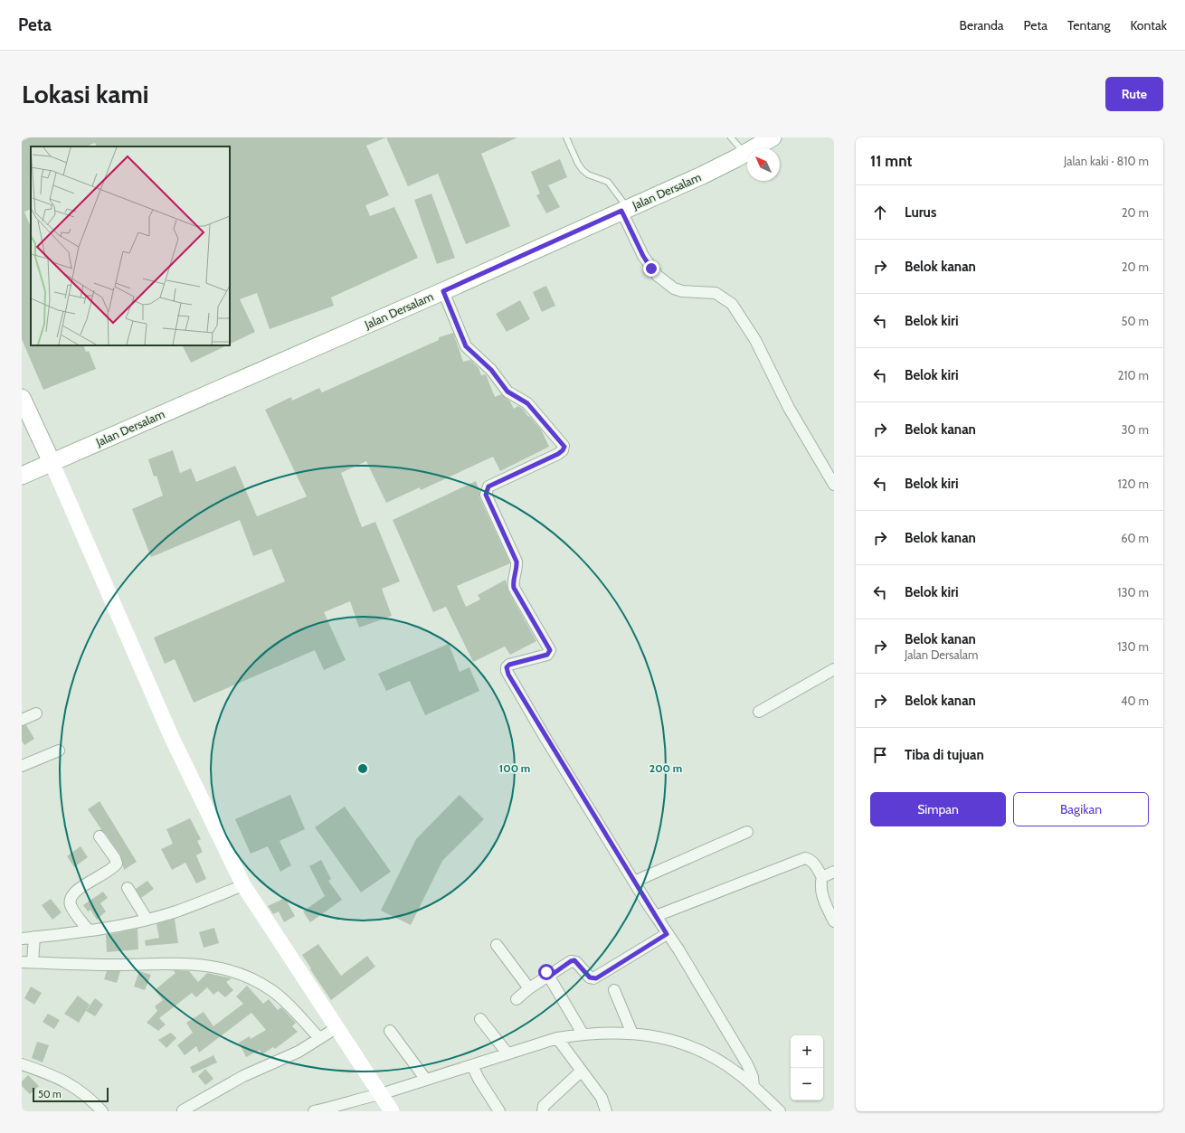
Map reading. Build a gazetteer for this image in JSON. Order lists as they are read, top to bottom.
{
  "streets": {
    "main road": ["Jalan Dersalam"]
  },
  "scale_bar": "50 m",
  "north": "top left",
  "page": {
    "header": "Peta",
    "nav": [
      "Beranda",
      "Peta",
      "Tentang",
      "Kontak"
    ],
    "buttons": [
      "Rute",
      ["Simpan", "Bagikan"]
    ],
    "title": "Lokasi kami",
    "heading": ["11 mnt", "Jalan kaki · 810 m"],
    "list": [
      ["Lurus", "20 m"],
      ["Belok kanan", "20 m"],
      ["Belok kiri", "50 m"],
      ["Belok kiri", "210 m"],
      ["Belok kanan", "30 m"],
      ["Belok kiri", "120 m"],
      ["Belok kanan", "60 m"],
      ["Belok kiri", "130 m"],
      ["Belok kanan", "Jalan Dersalam", "130 m"],
      ["Belok kanan", "40 m"],
      "Tiba di tujuan"
    ],
    "map_buttons": ["+", "−"],
    "scale": "50 m"
  },
  "rings": ["100 m", "200 m"]
}
